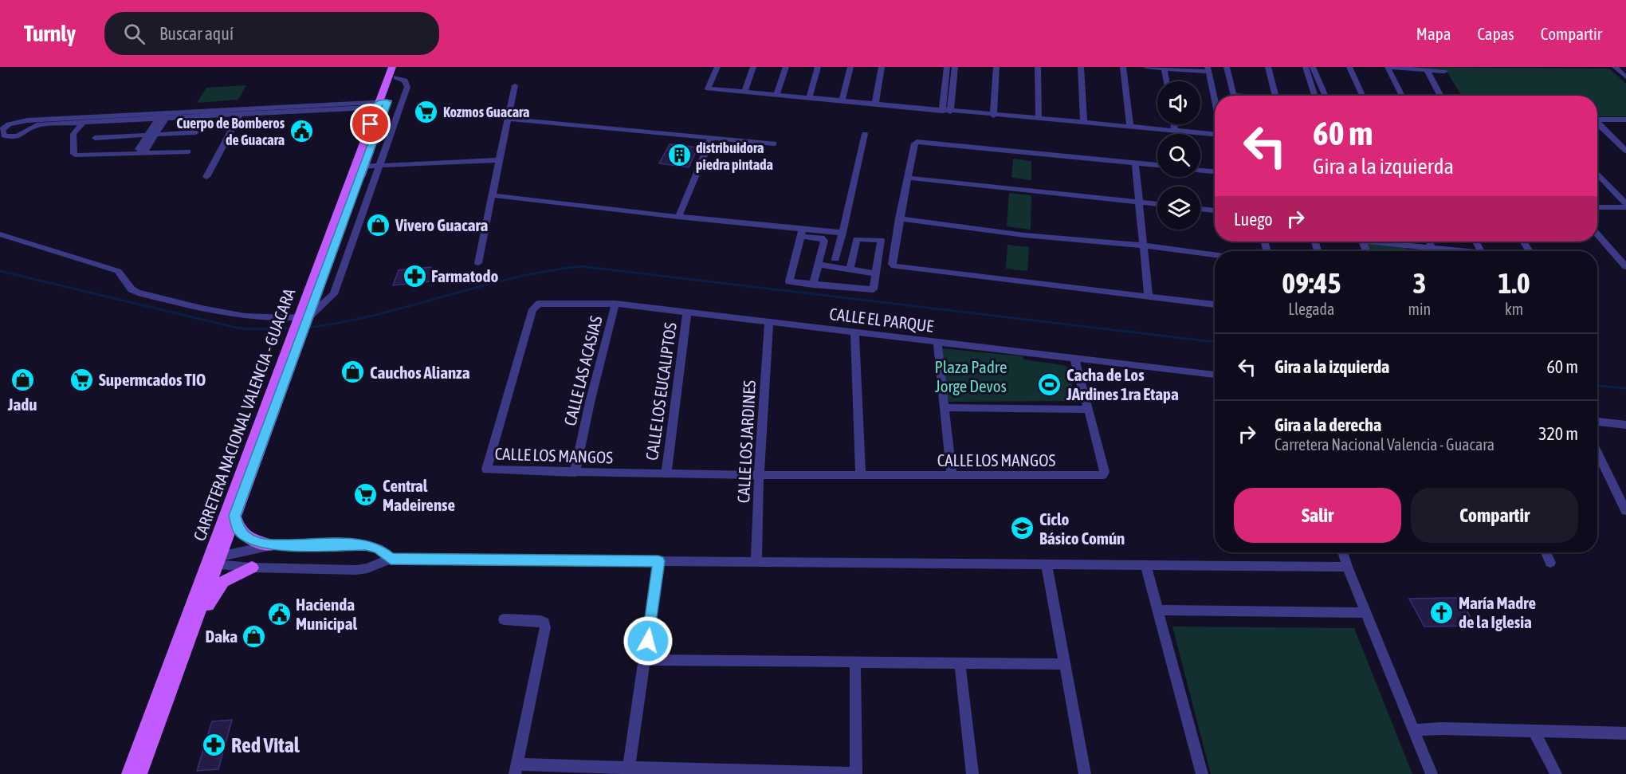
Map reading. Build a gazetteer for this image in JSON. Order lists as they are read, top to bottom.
{
  "streets": {
    "main road": ["CARRETERA NACIONAL VALENCIA - GUACARA"],
    "street": [
      "CALLE EL PARQUE",
      "CALLE LAS ACASIAS",
      "CALLE LOS EUCALIPTOS",
      "CALLE LOS JARDINES",
      "CALLE LOS MANGOS"
    ]
  },
  "crossings": [
    ["CALLE EL PARQUE", "CALLE LAS ACASIAS"],
    ["CALLE EL PARQUE", "CALLE LOS EUCALIPTOS"],
    ["CALLE EL PARQUE", "CALLE LOS JARDINES"],
    ["CALLE EL PARQUE", "CALLE LOS MANGOS"],
    ["CALLE LAS ACASIAS", "CALLE LOS MANGOS"],
    ["CALLE LOS EUCALIPTOS", "CALLE LOS MANGOS"],
    ["CALLE LOS JARDINES", "CALLE LOS MANGOS"]
  ],
  "parks": ["Plaza Padre Jorge Devos"],
  "places": {
    "supermarket": ["Kozmos Guacara", "Supermcados TIO", "Central Madeirense"],
    "public building": ["Cuerpo de Bomberos de Guacara", "Hacienda Municipal"],
    "building": ["distribuidora piedra pintada"],
    "shop": [
      "Vivero Guacara",
      "Cauchos Alianza",
      "Jadu",
      "Daka"
    ],
    "pharmacy": ["Farmatodo", "Red Vital"],
    "sports": ["Cacha de Los JArdines 1ra Etapa"],
    "school or university": ["Ciclo Básico Común"],
    "church": ["María Madre de la Iglesia"]
  },
  "page": {
    "header": "Turnly",
    "search": "Buscar aquí",
    "nav": ["Mapa", "Capas", "Compartir"],
    "turn": ["60 m", "Gira a la izquierda"],
    "then": "Luego",
    "eta": [
      "09:45",
      "Llegada",
      "3",
      "min",
      "1.0",
      "km"
    ],
    "list": [
      {
        "name": "Gira a la izquierda",
        "value": "60 m"
      },
      {
        "name": "Gira a la derecha",
        "note": "Carretera Nacional Valencia - Guacara",
        "value": "320 m"
      }
    ],
    "buttons": ["Salir", "Compartir"]
  }
}
